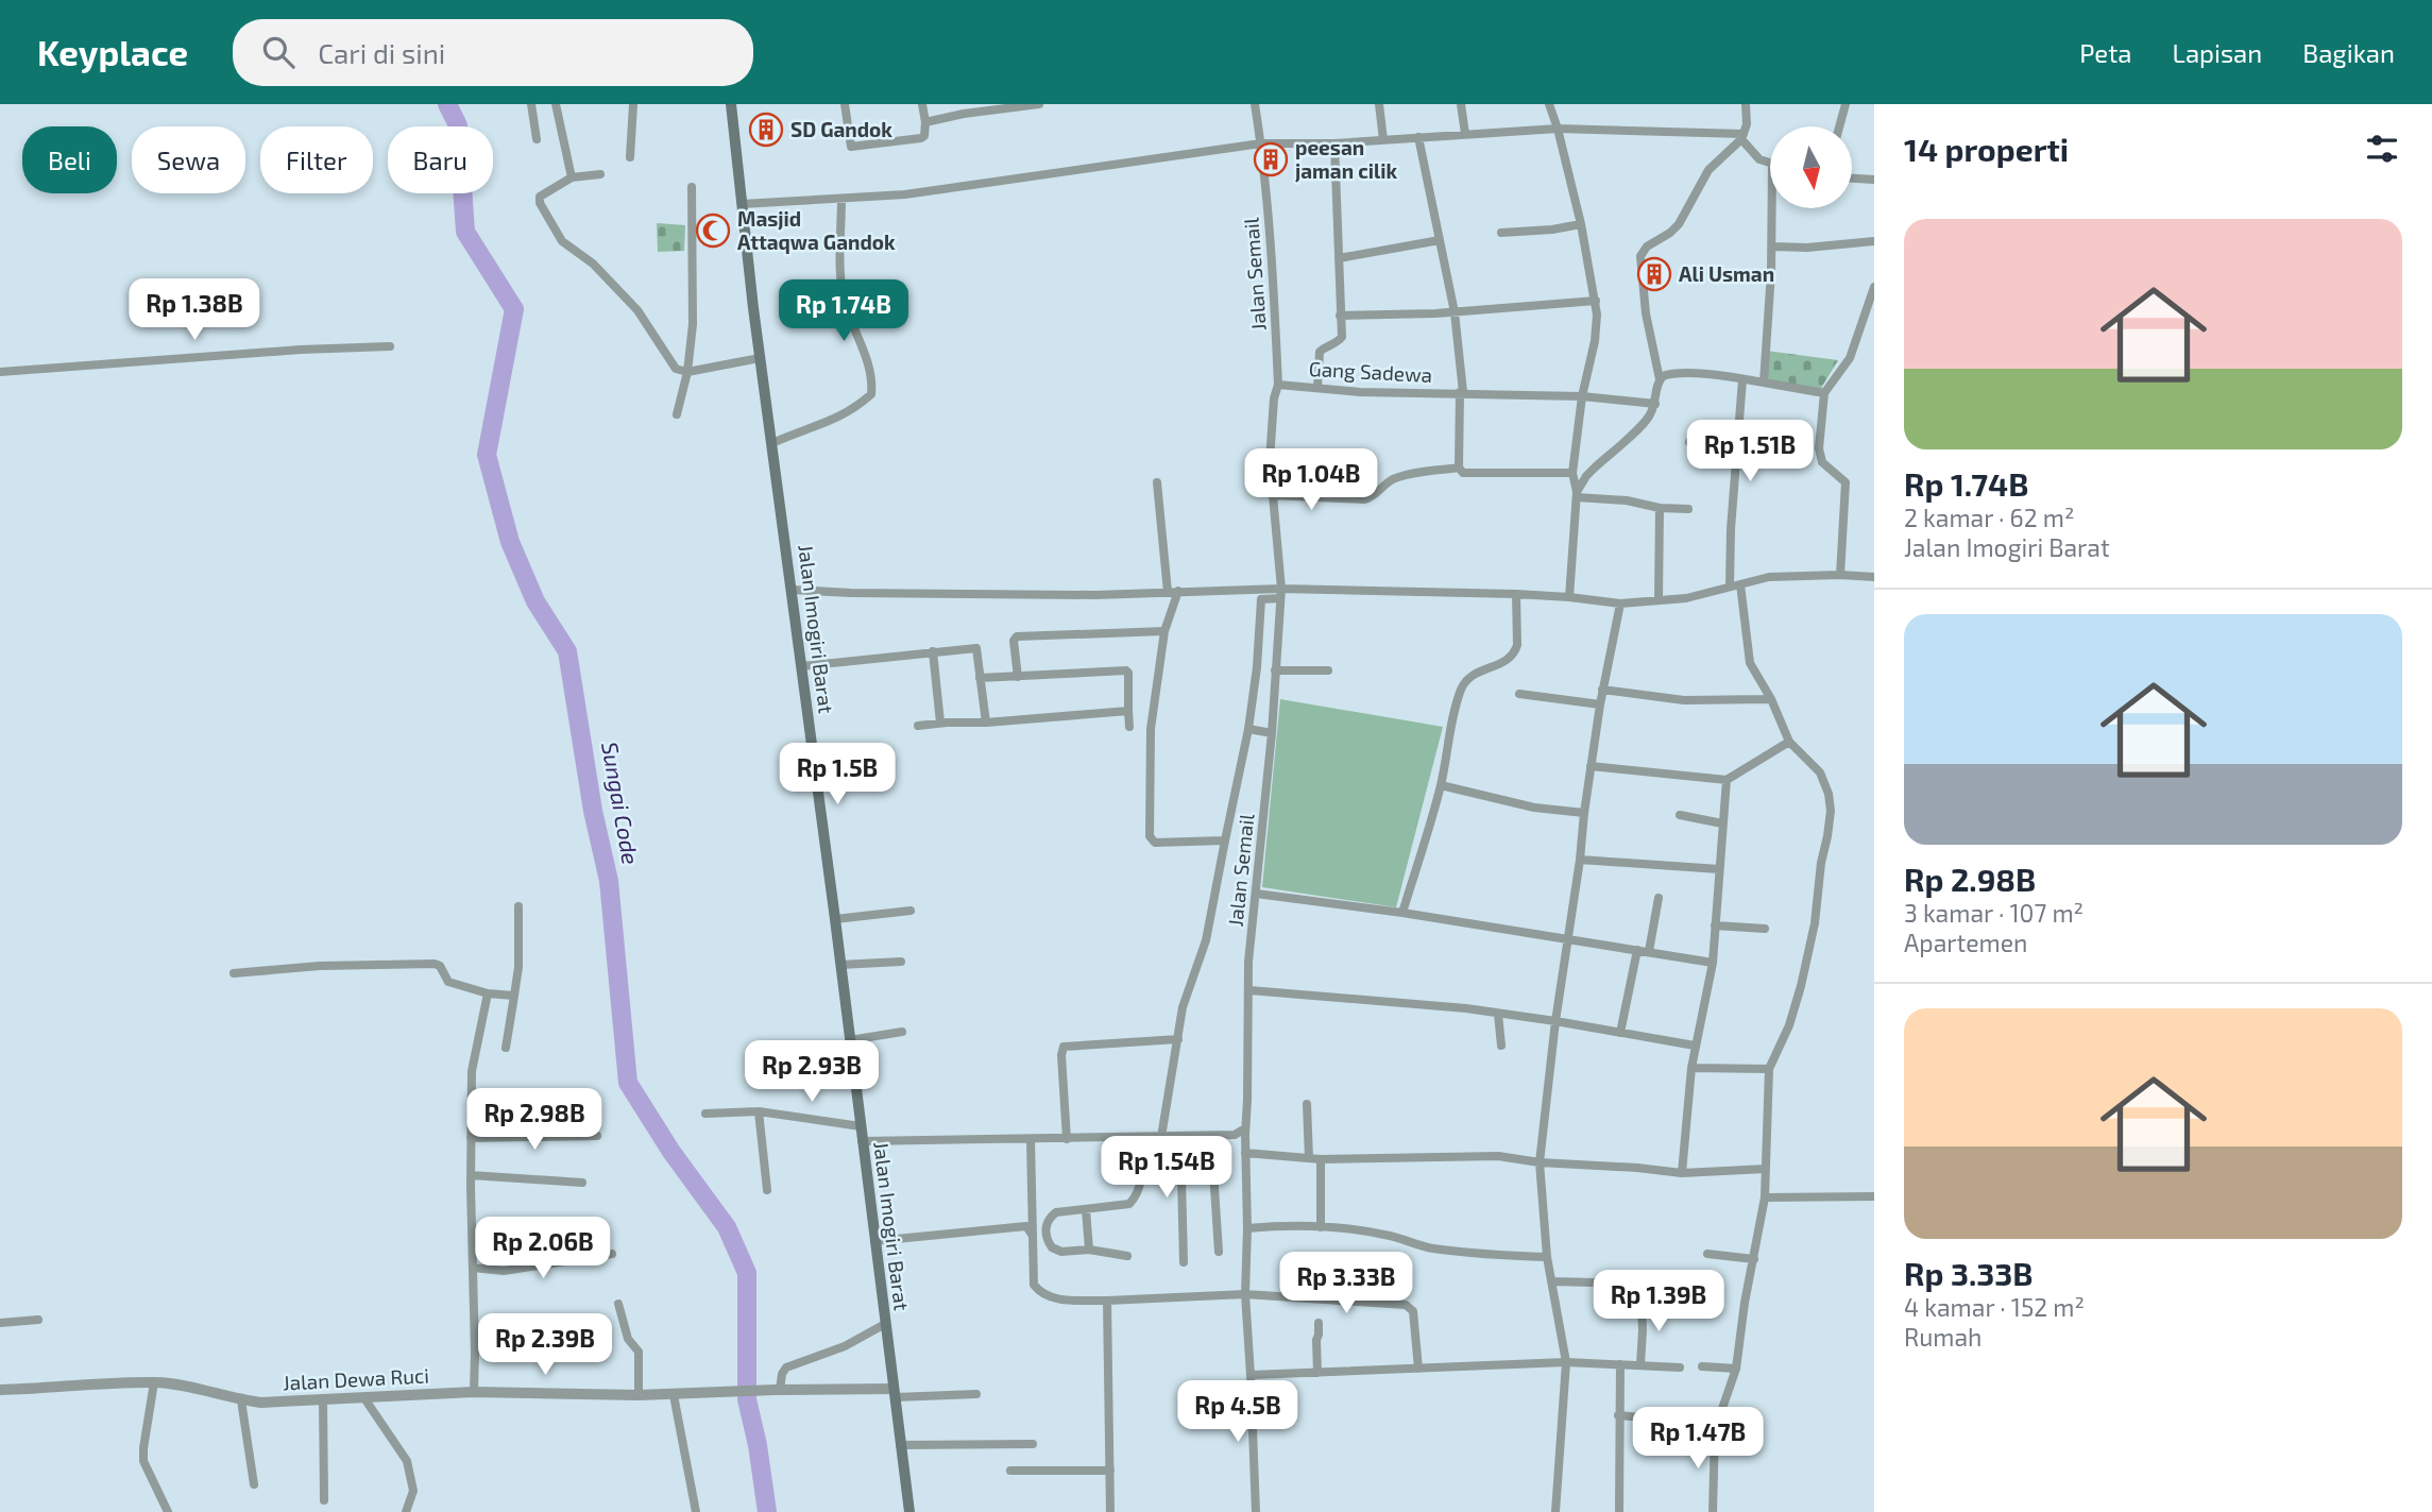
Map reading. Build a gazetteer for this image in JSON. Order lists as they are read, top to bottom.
{
  "streets": {
    "main road": ["Jalan Imogiri Barat"],
    "street": ["Jalan Semail", "Gang Sadewa", "Jalan Dewa Ruci"]
  },
  "crossings": [
    ["Jalan Semail", "Gang Sadewa"],
    ["Jalan Imogiri Barat", "Jalan Dewa Ruci"]
  ],
  "water": ["Sungai Code"],
  "places": {
    "building": ["SD Gandok", "peesan jaman cilik", "Ali Usman"],
    "mosque": ["Masjid Attaqwa Gandok"]
  },
  "north": "bottom",
  "page": {
    "header": "Keyplace",
    "search": "Cari di sini",
    "nav": ["Peta", "Lapisan", "Bagikan"],
    "heading": "14 properti",
    "chip": [
      "Beli",
      "Sewa",
      "Filter",
      "Baru"
    ],
    "list": [
      {
        "name": "Rp 1.74B",
        "note": "2 kamar · 62 m² · Jalan Imogiri Barat"
      },
      {
        "name": "Rp 2.98B",
        "note": "3 kamar · 107 m² · Apartemen"
      },
      {
        "name": "Rp 3.33B",
        "note": "4 kamar · 152 m² · Rumah"
      }
    ],
    "price": [
      "Rp 1.38B",
      "Rp 1.74B",
      "Rp 1.51B",
      "Rp 1.04B",
      "Rp 1.5B",
      "Rp 2.93B",
      "Rp 2.98B",
      "Rp 1.54B",
      "Rp 2.06B",
      "Rp 3.33B",
      "Rp 1.39B",
      "Rp 2.39B",
      "Rp 4.5B",
      "Rp 1.47B"
    ]
  }
}
